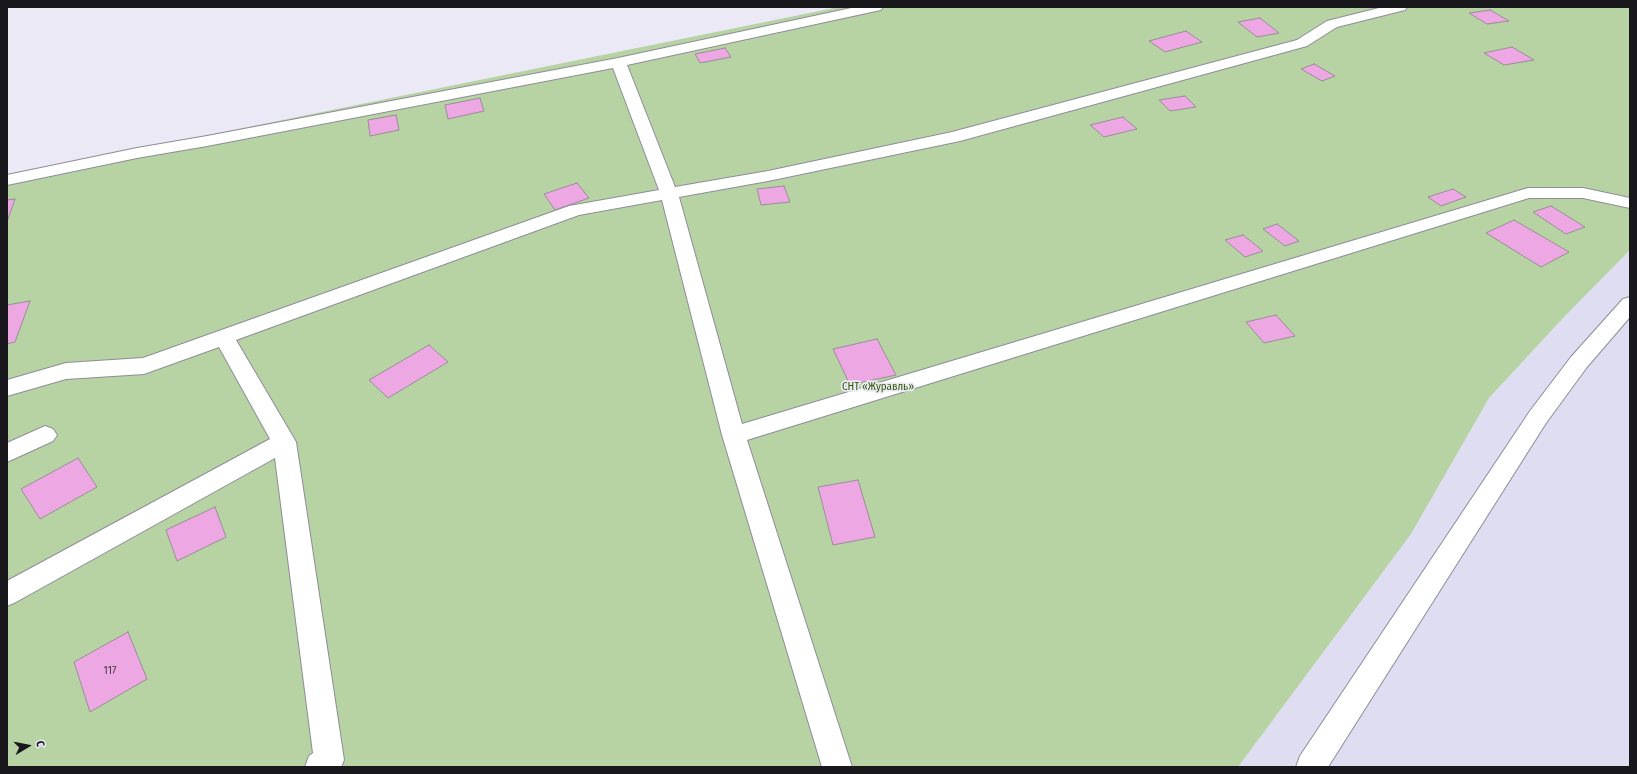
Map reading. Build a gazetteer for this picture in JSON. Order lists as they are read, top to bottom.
{
  "parks": ["СНТ «Журавль»"],
  "house_numbers": ["117"],
  "north": "right"
}
